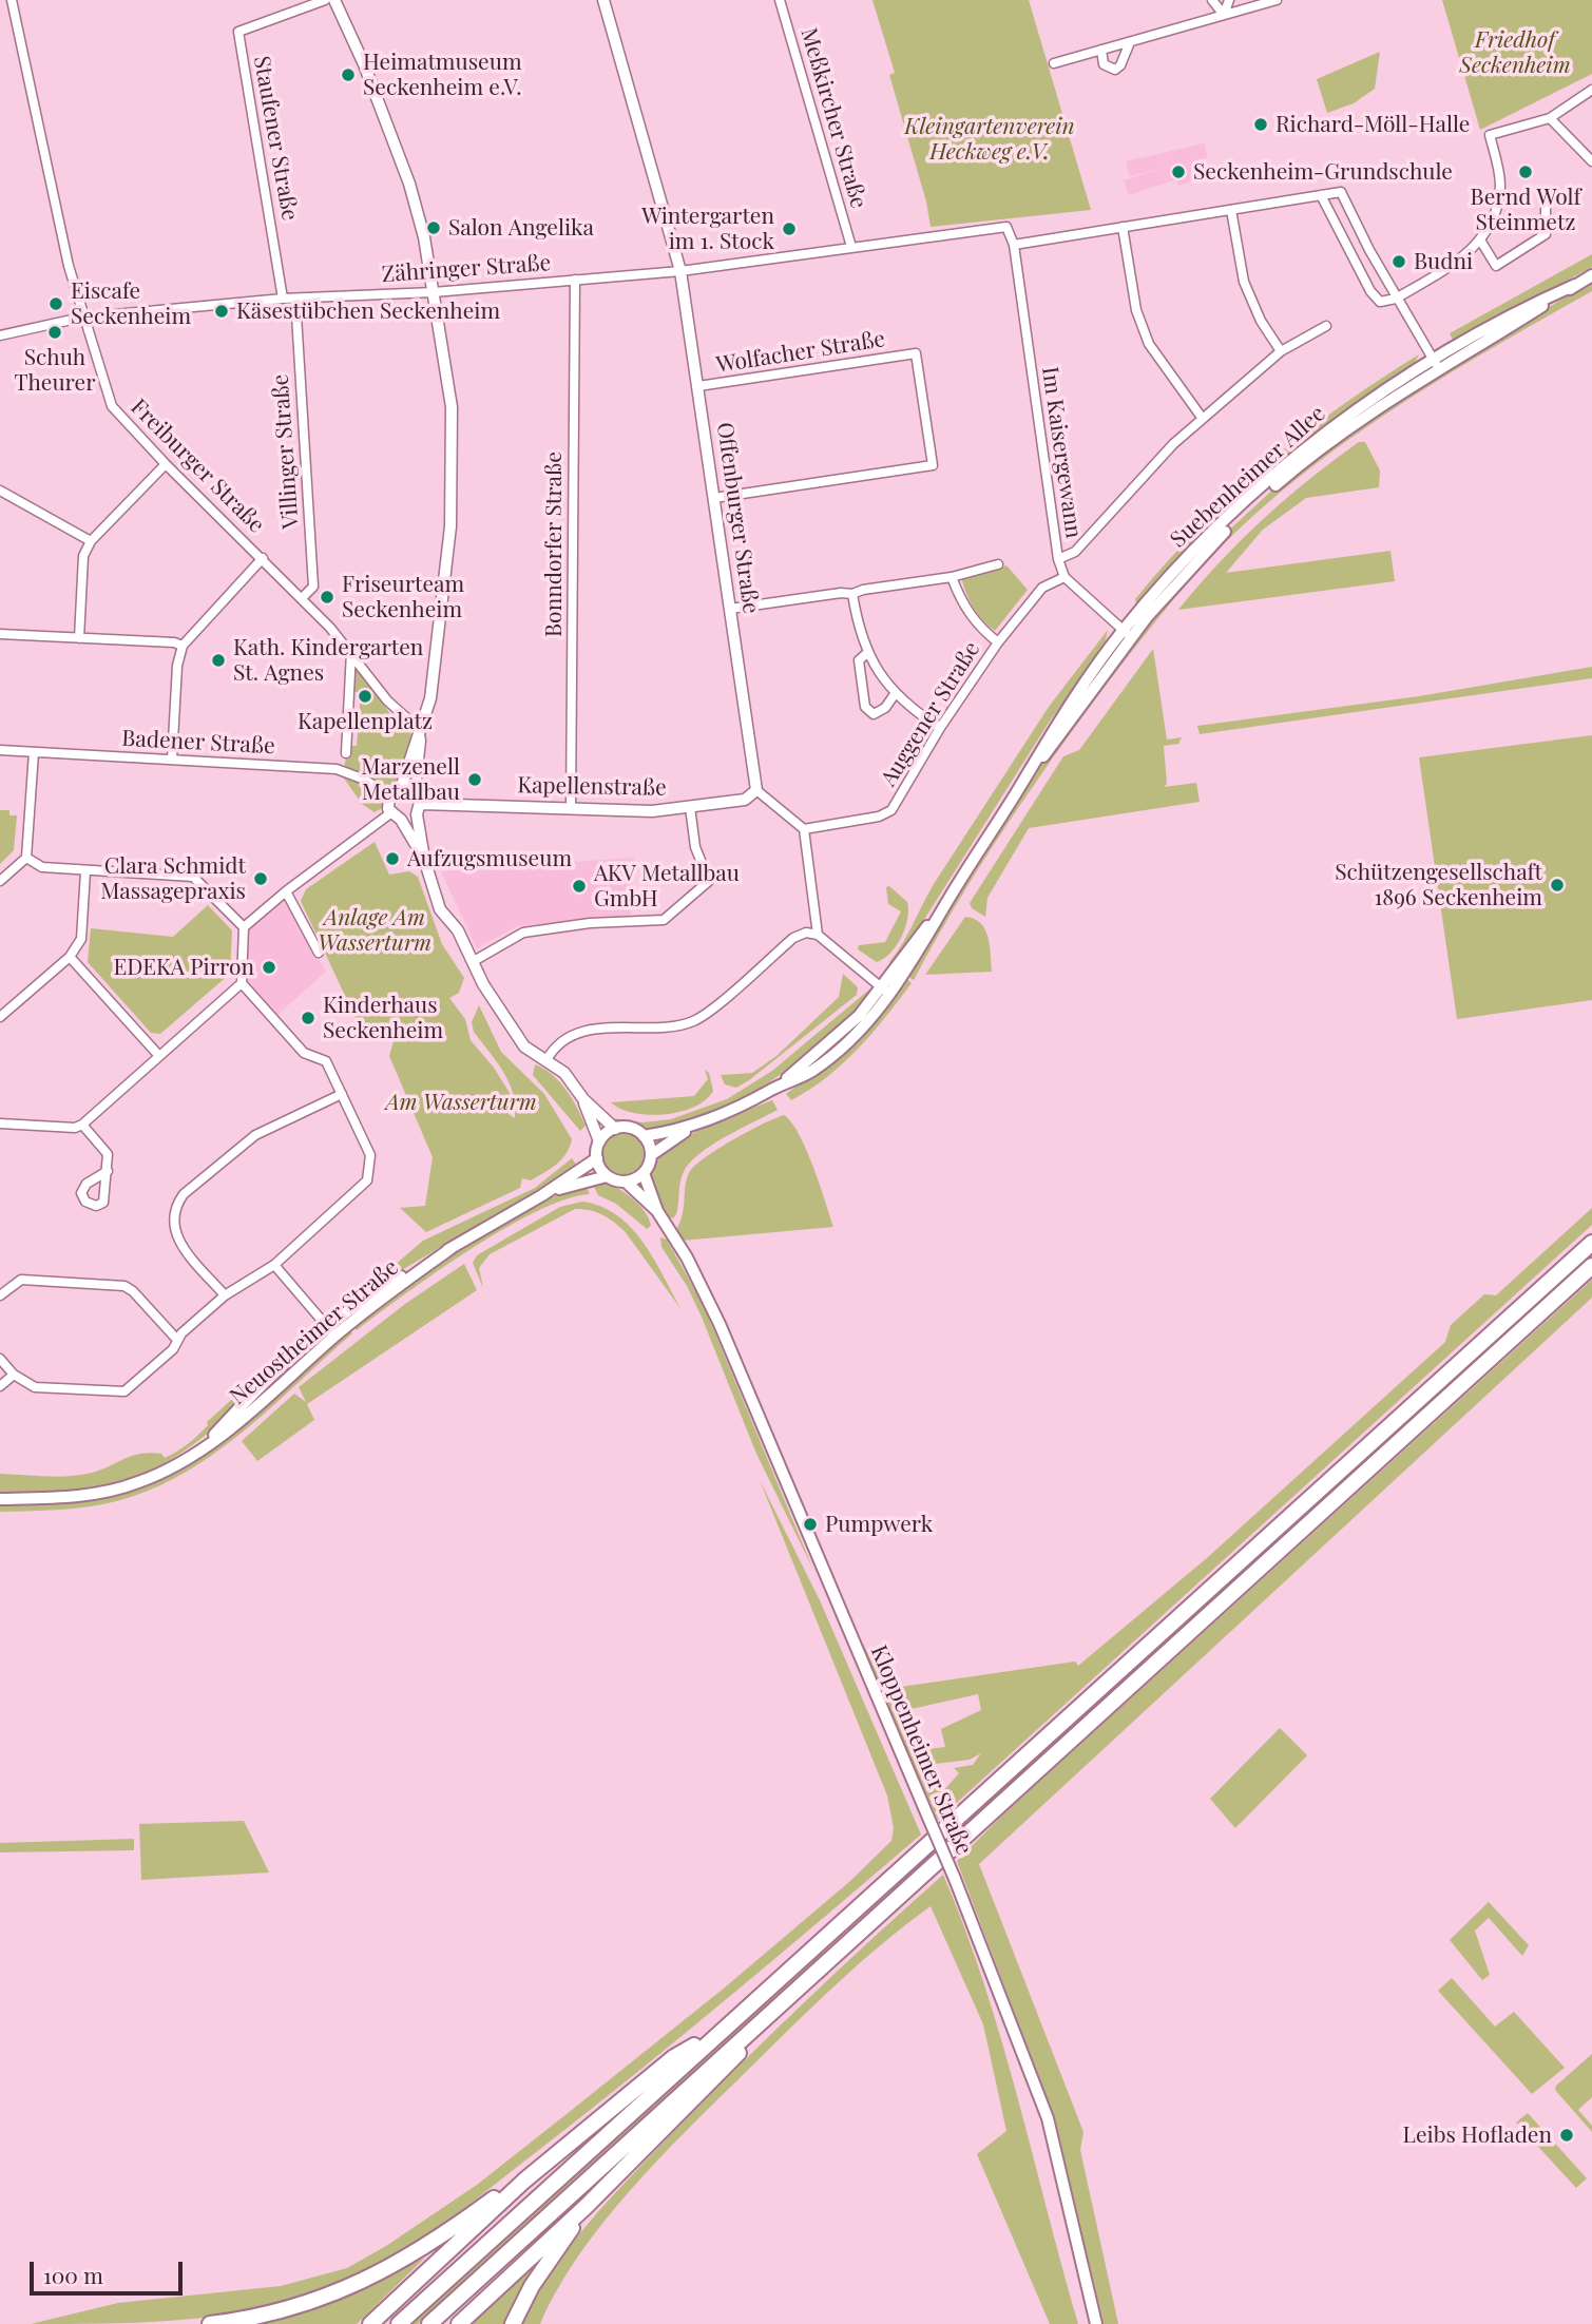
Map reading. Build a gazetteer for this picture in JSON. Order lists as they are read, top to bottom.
{
  "streets": {
    "main road": ["Suebenheimer Allee", "Neuostheimer Straße", "Kloppenheimer Straße"],
    "street": [
      "Meßkircher Straße",
      "Staufener Straße",
      "Zähringer Straße",
      "Wolfacher Straße",
      "Villinger Straße",
      "Im Kaisergewann",
      "Freiburger Straße",
      "Offenburger Straße",
      "Bonndorfer Straße",
      "Auggener Straße",
      "Badener Straße",
      "Kapellenstraße"
    ]
  },
  "crossings": [
    ["Meßkircher Straße", "Zähringer Straße"],
    ["Staufener Straße", "Zähringer Straße"],
    ["Zähringer Straße", "Villinger Straße"],
    ["Zähringer Straße", "Im Kaisergewann"],
    ["Zähringer Straße", "Freiburger Straße"],
    ["Zähringer Straße", "Offenburger Straße"],
    ["Zähringer Straße", "Bonndorfer Straße"],
    ["Wolfacher Straße", "Offenburger Straße"],
    ["Villinger Straße", "Freiburger Straße"],
    ["Im Kaisergewann", "Suebenheimer Allee"],
    ["Im Kaisergewann", "Auggener Straße"],
    ["Suebenheimer Allee", "Neuostheimer Straße"],
    ["Suebenheimer Allee", "Kloppenheimer Straße"],
    ["Offenburger Straße", "Kapellenstraße"],
    ["Bonndorfer Straße", "Kapellenstraße"],
    ["Badener Straße", "Kapellenstraße"],
    ["Neuostheimer Straße", "Kloppenheimer Straße"]
  ],
  "parks": [
    "Friedhof Seckenheim",
    "Kleingartenverein Heckweg e.V.",
    "Anlage Am Wasserturm",
    "Am Wasserturm"
  ],
  "places": [
    "Heimatmuseum Seckenheim e.V.",
    "Richard-Möll-Halle",
    "Seckenheim-Grundschule",
    "Bernd Wolf Steinmetz",
    "Salon Angelika",
    "Wintergarten im 1. Stock",
    "Budni",
    "Eiscafe Seckenheim",
    "Käsestübchen Seckenheim",
    "Schuh Theurer",
    "Friseurteam Seckenheim",
    "Kath. Kindergarten St. Agnes",
    "Kapellenplatz",
    "Marzenell Metallbau",
    "Aufzugsmuseum",
    "Clara Schmidt Massagepraxis",
    "Schützengesellschaft 1896 Seckenheim",
    "AKV Metallbau GmbH",
    "EDEKA Pirron",
    "Kinderhaus Seckenheim",
    "Pumpwerk",
    "Leibs Hofladen"
  ],
  "scale_bar": "100 m"
}
